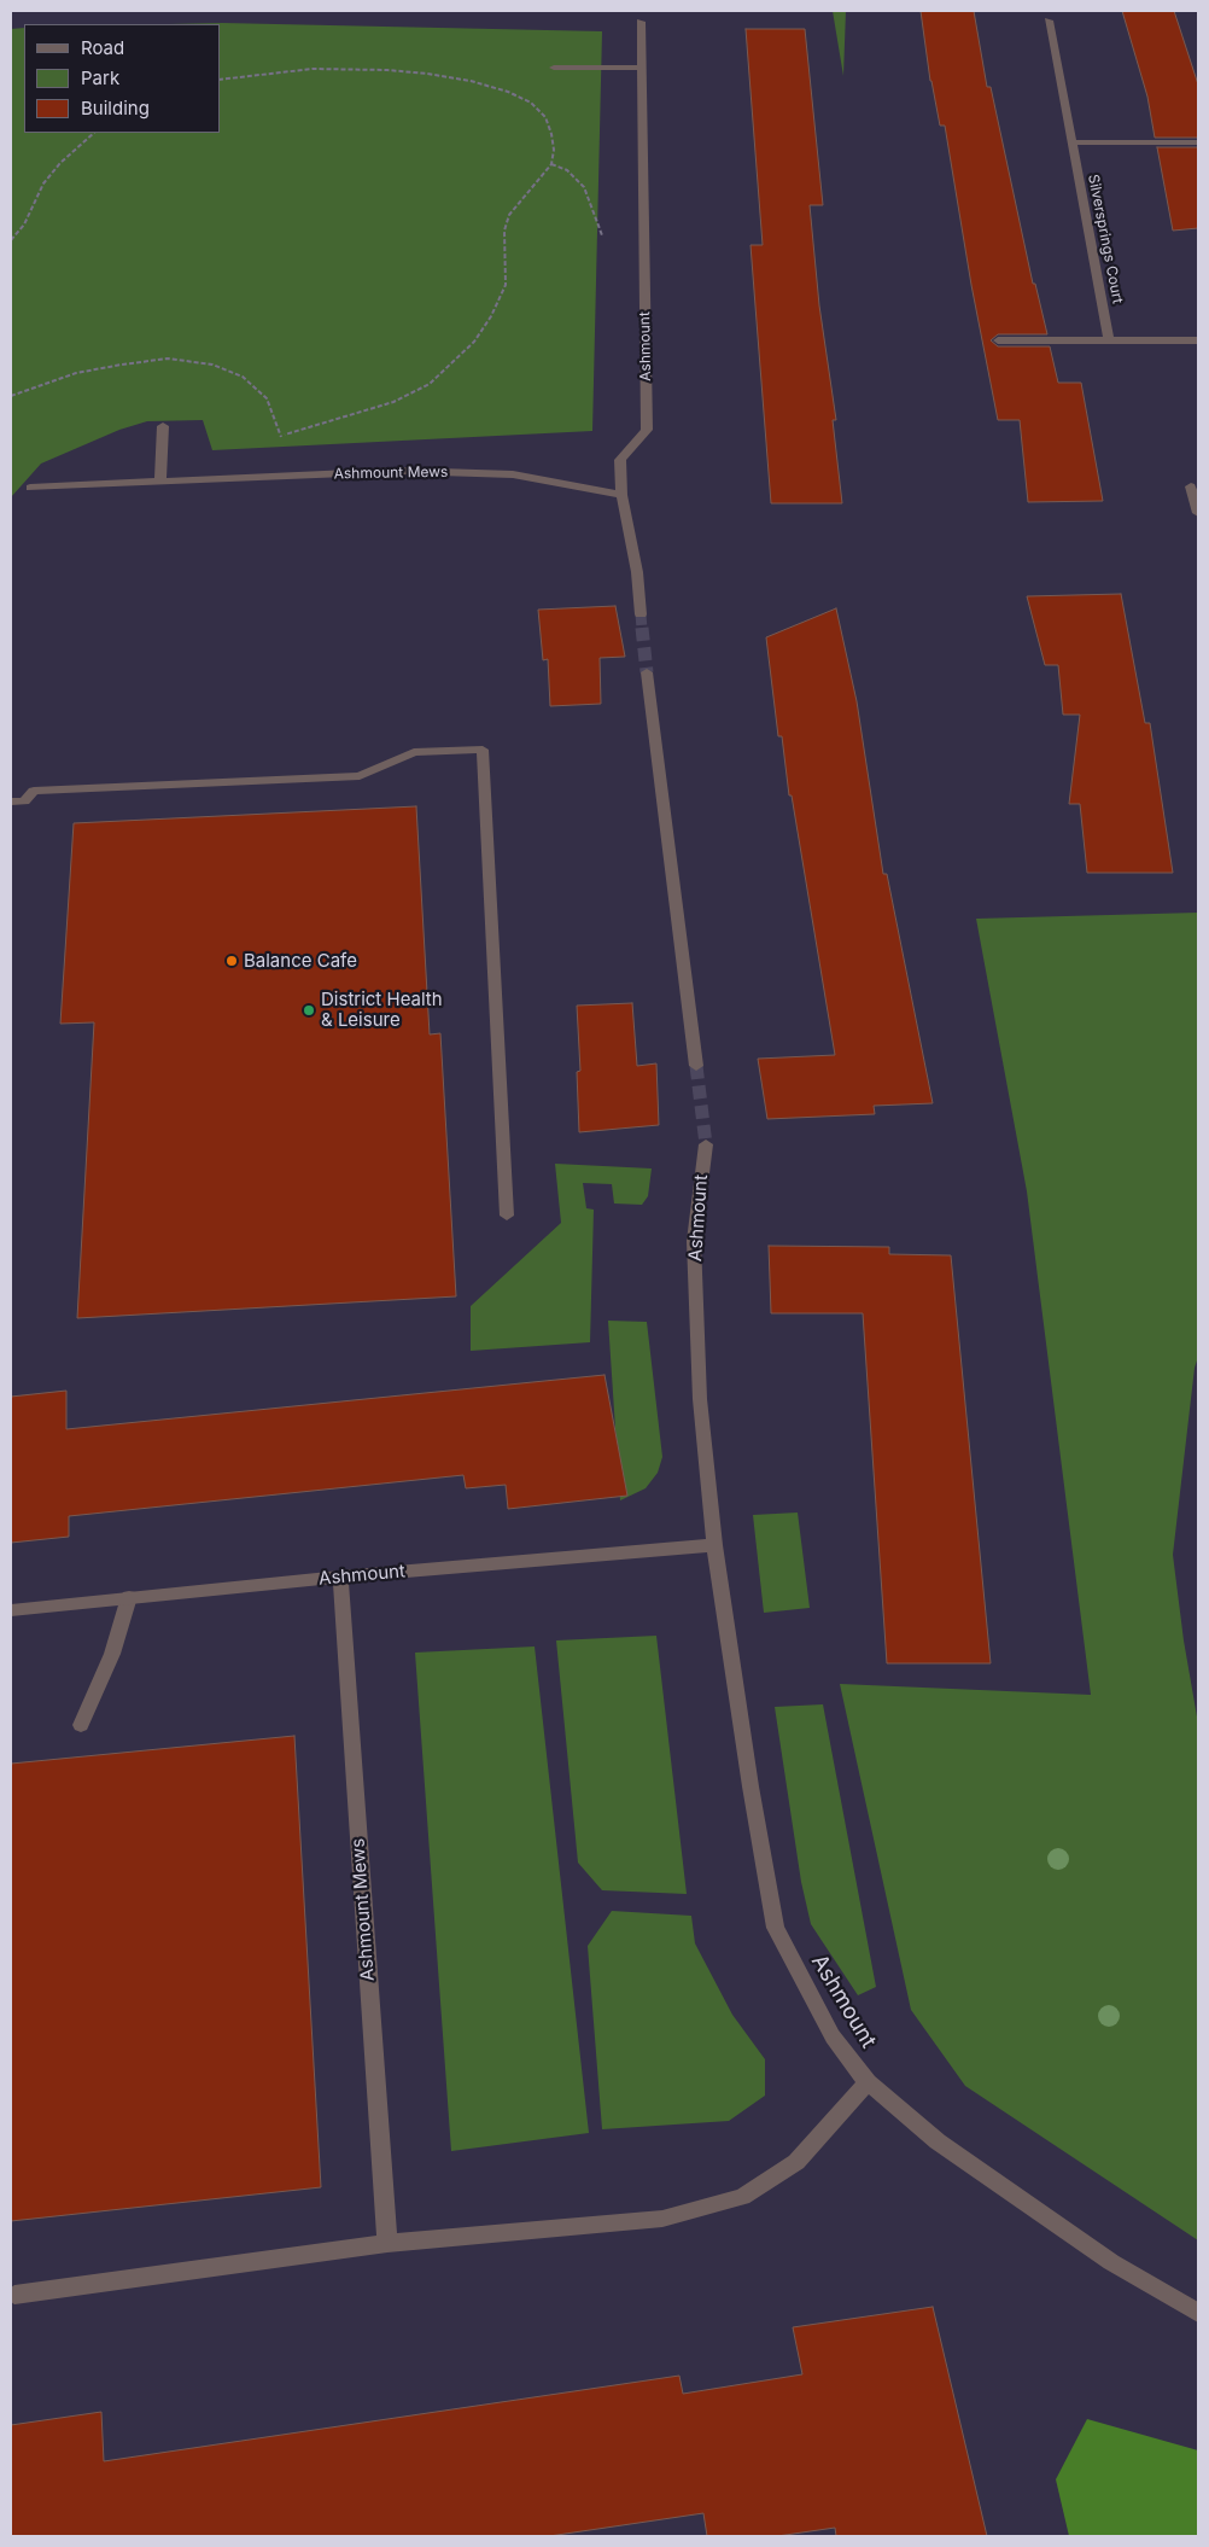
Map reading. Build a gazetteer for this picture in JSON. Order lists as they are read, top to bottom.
{
  "streets": {
    "street": ["Silversprings Court", "Ashmount", "Ashmount Mews"]
  },
  "crossings": [
    ["Ashmount", "Ashmount Mews"]
  ],
  "places": ["Balance Cafe", "District Health & Leisure"],
  "legend": ["Road", "Park", "Building"]
}
